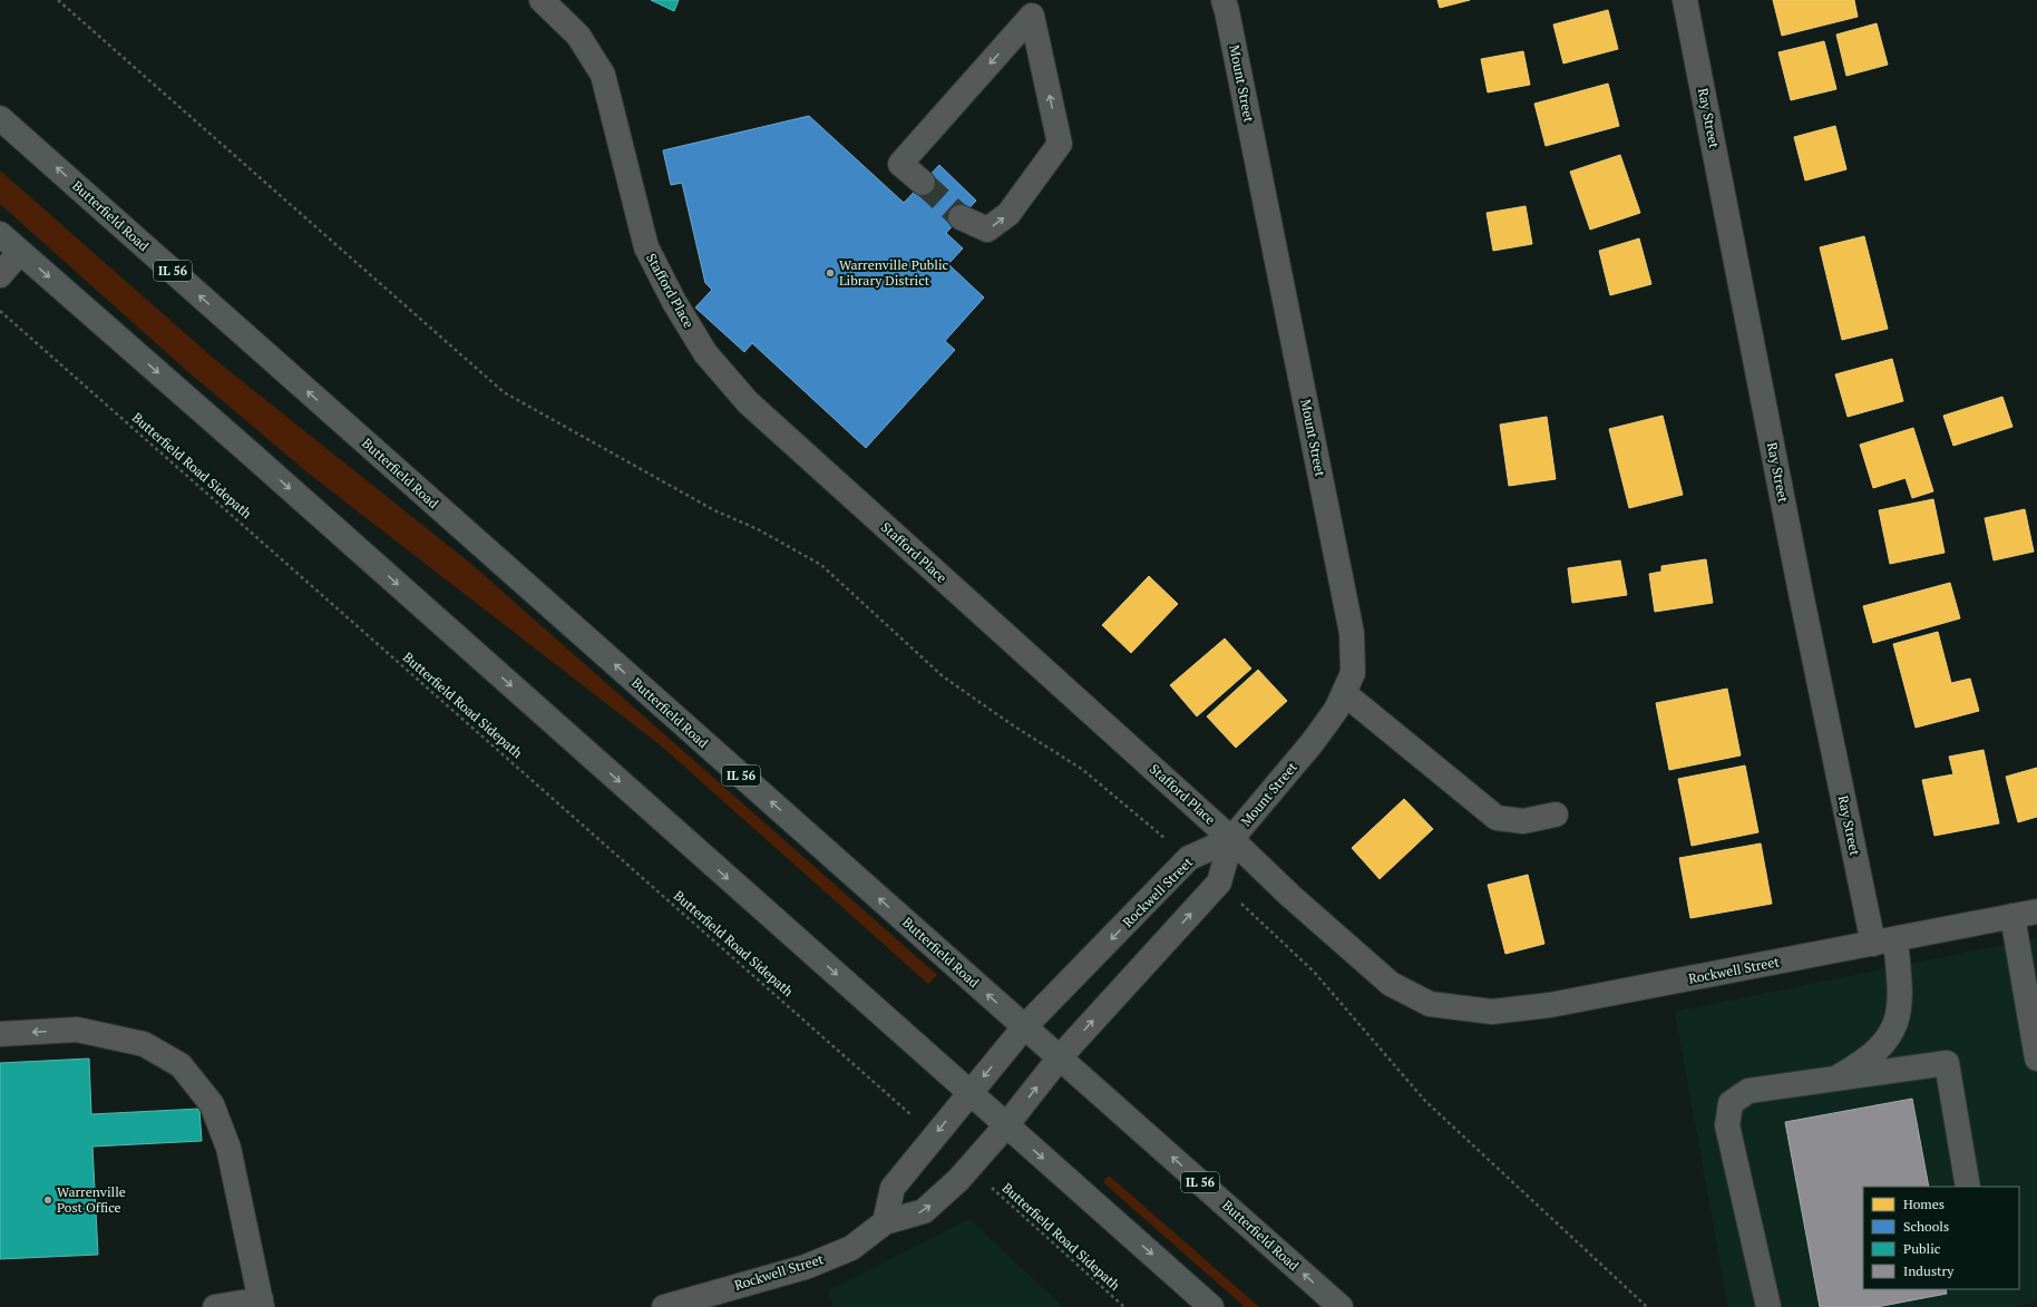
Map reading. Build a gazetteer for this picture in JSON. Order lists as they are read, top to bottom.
{
  "streets": {
    "main road": ["Butterfield Road", "IL 56"],
    "street": [
      "Mount Street",
      "Ray Street",
      "Stafford Place",
      "Rockwell Street"
    ],
    "path": ["Butterfield Road Sidepath"]
  },
  "crossings": [
    ["Mount Street", "Stafford Place"],
    ["Mount Street", "Rockwell Street"],
    ["Ray Street", "Rockwell Street"],
    ["Butterfield Road", "Rockwell Street"],
    ["Stafford Place", "Rockwell Street"]
  ],
  "places": ["Warrenville Public Library District", "Warrenville Post Office"],
  "legend": [
    "Homes",
    "Schools",
    "Public",
    "Industry"
  ]
}
